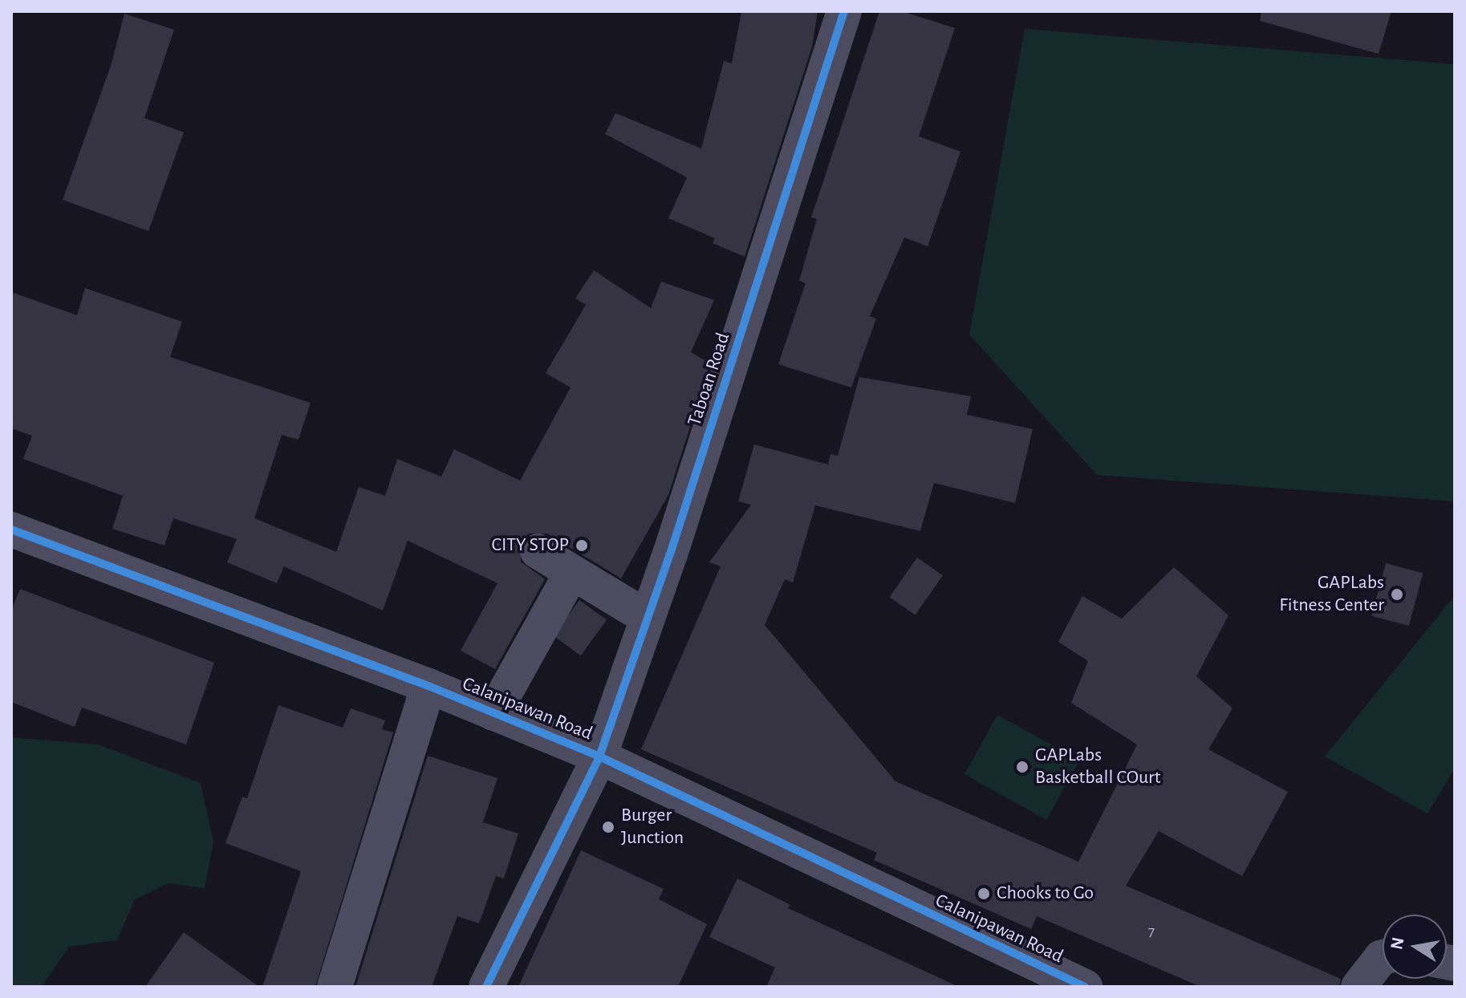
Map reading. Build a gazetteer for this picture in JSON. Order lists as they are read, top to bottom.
{
  "streets": {
    "street": ["Taboan Road", "Calanipawan Road"]
  },
  "crossings": [
    ["Taboan Road", "Calanipawan Road"]
  ],
  "places": [
    "CITY STOP",
    "GAPLabs Fitness Center",
    "GAPLabs Basketball COurt",
    "Burger Junction",
    "Chooks to Go"
  ],
  "house_numbers": ["7"],
  "north": "left"
}
